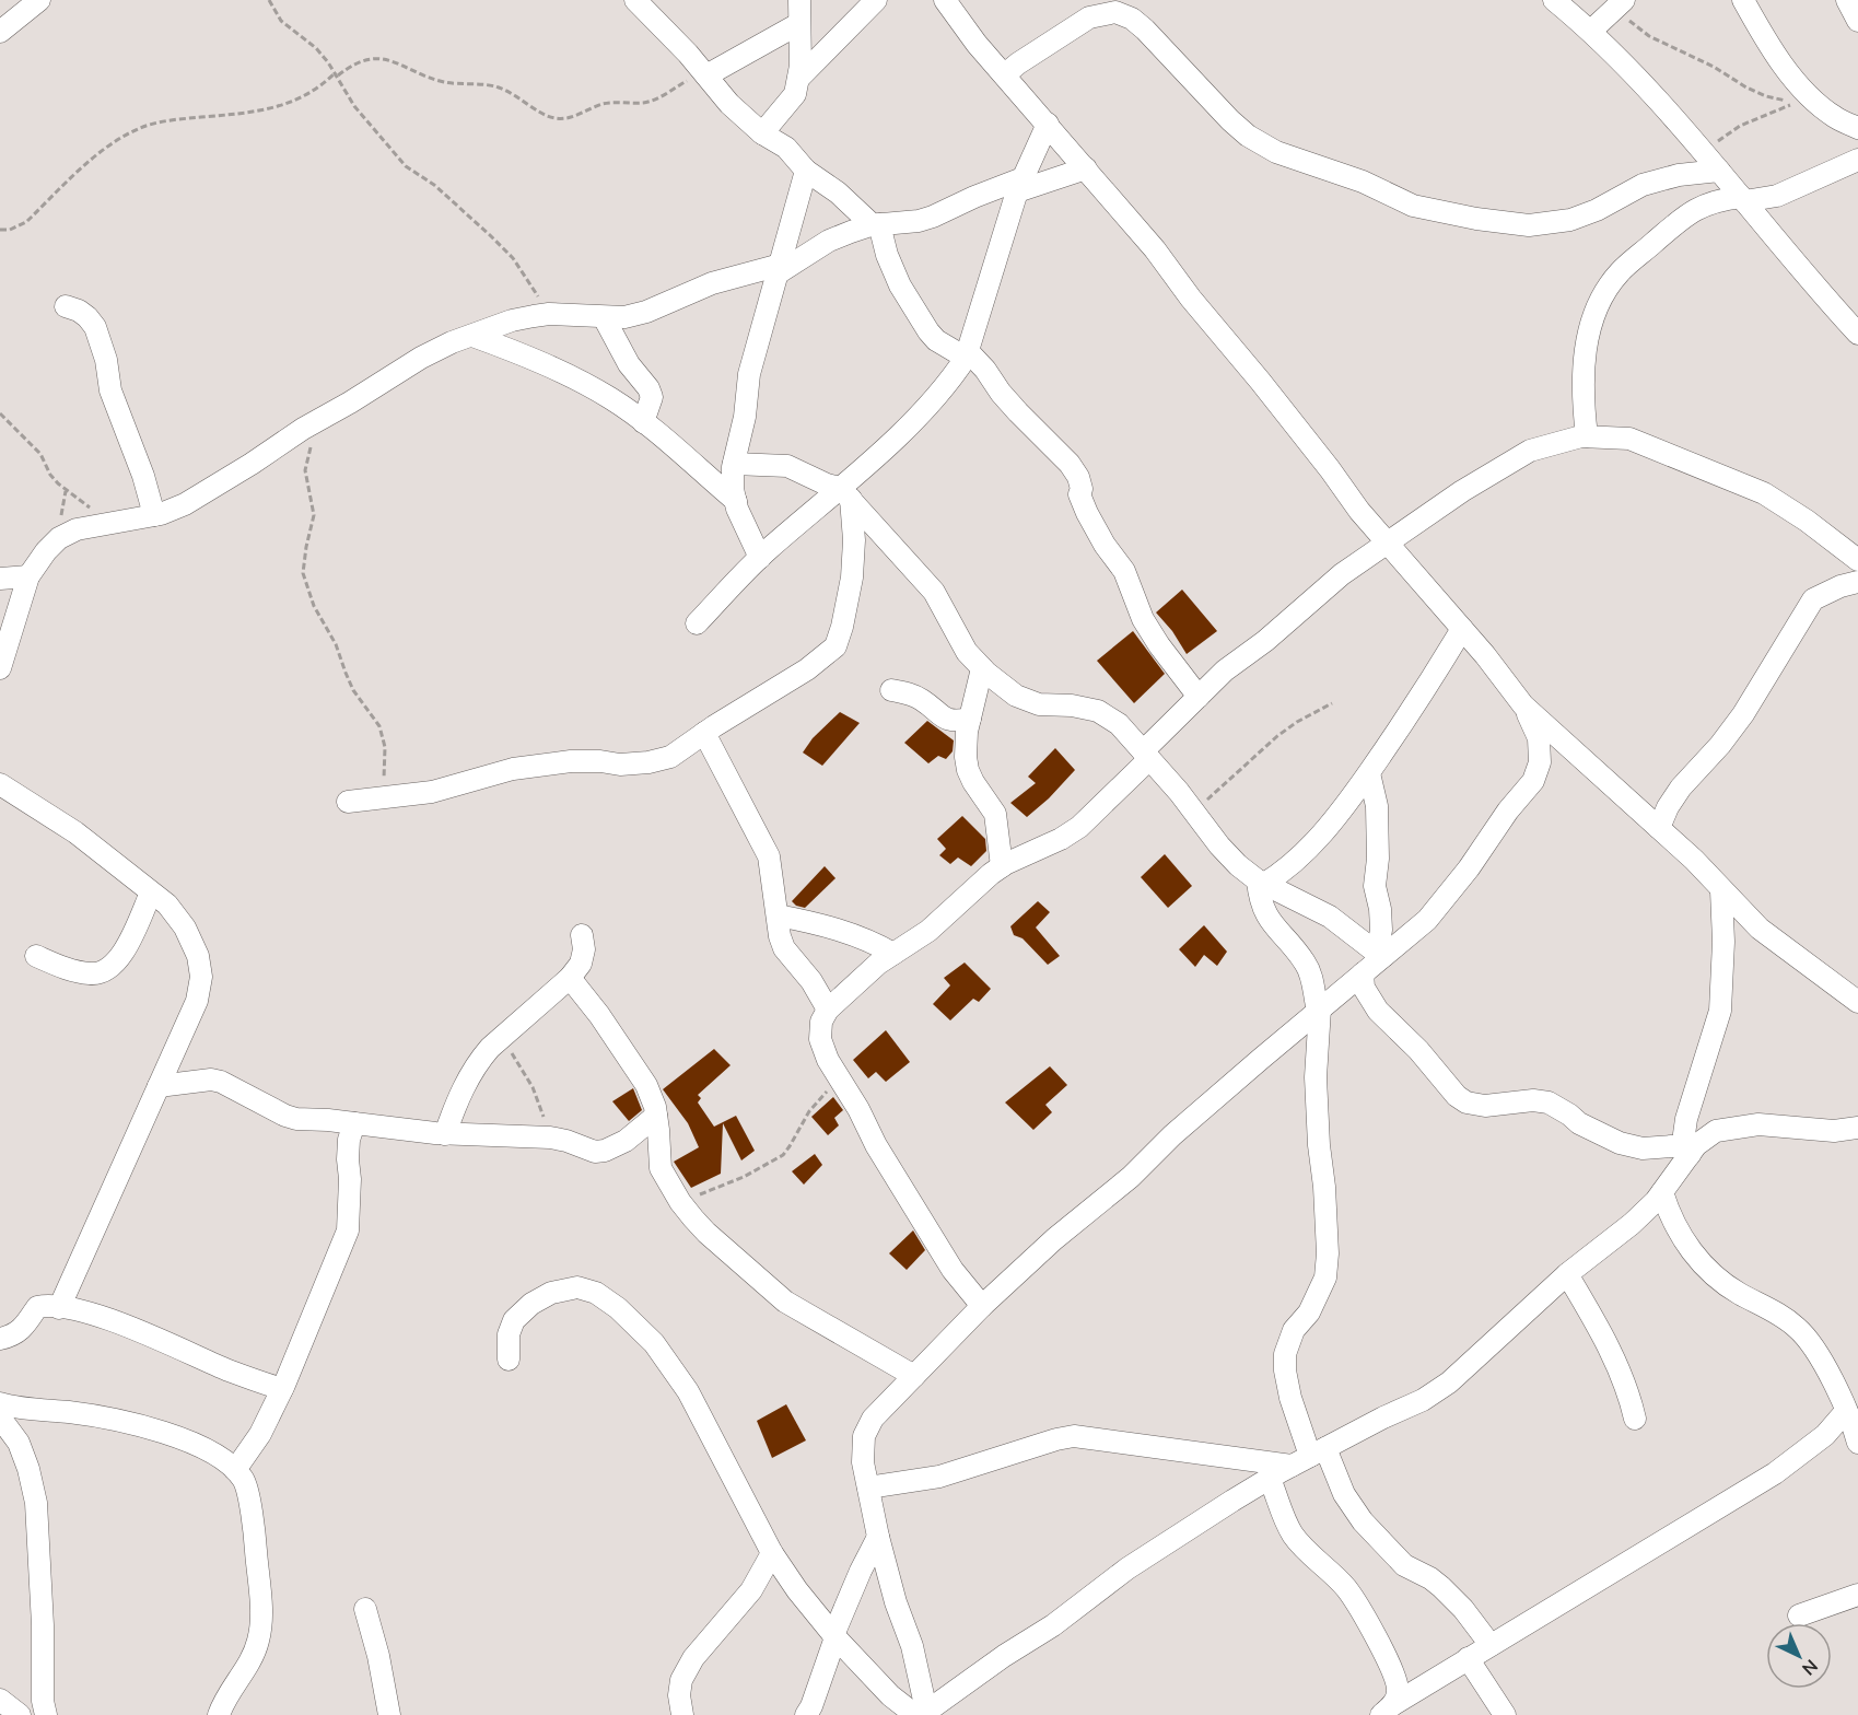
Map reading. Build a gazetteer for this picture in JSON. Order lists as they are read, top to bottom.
{
  "north": "bottom right"
}
